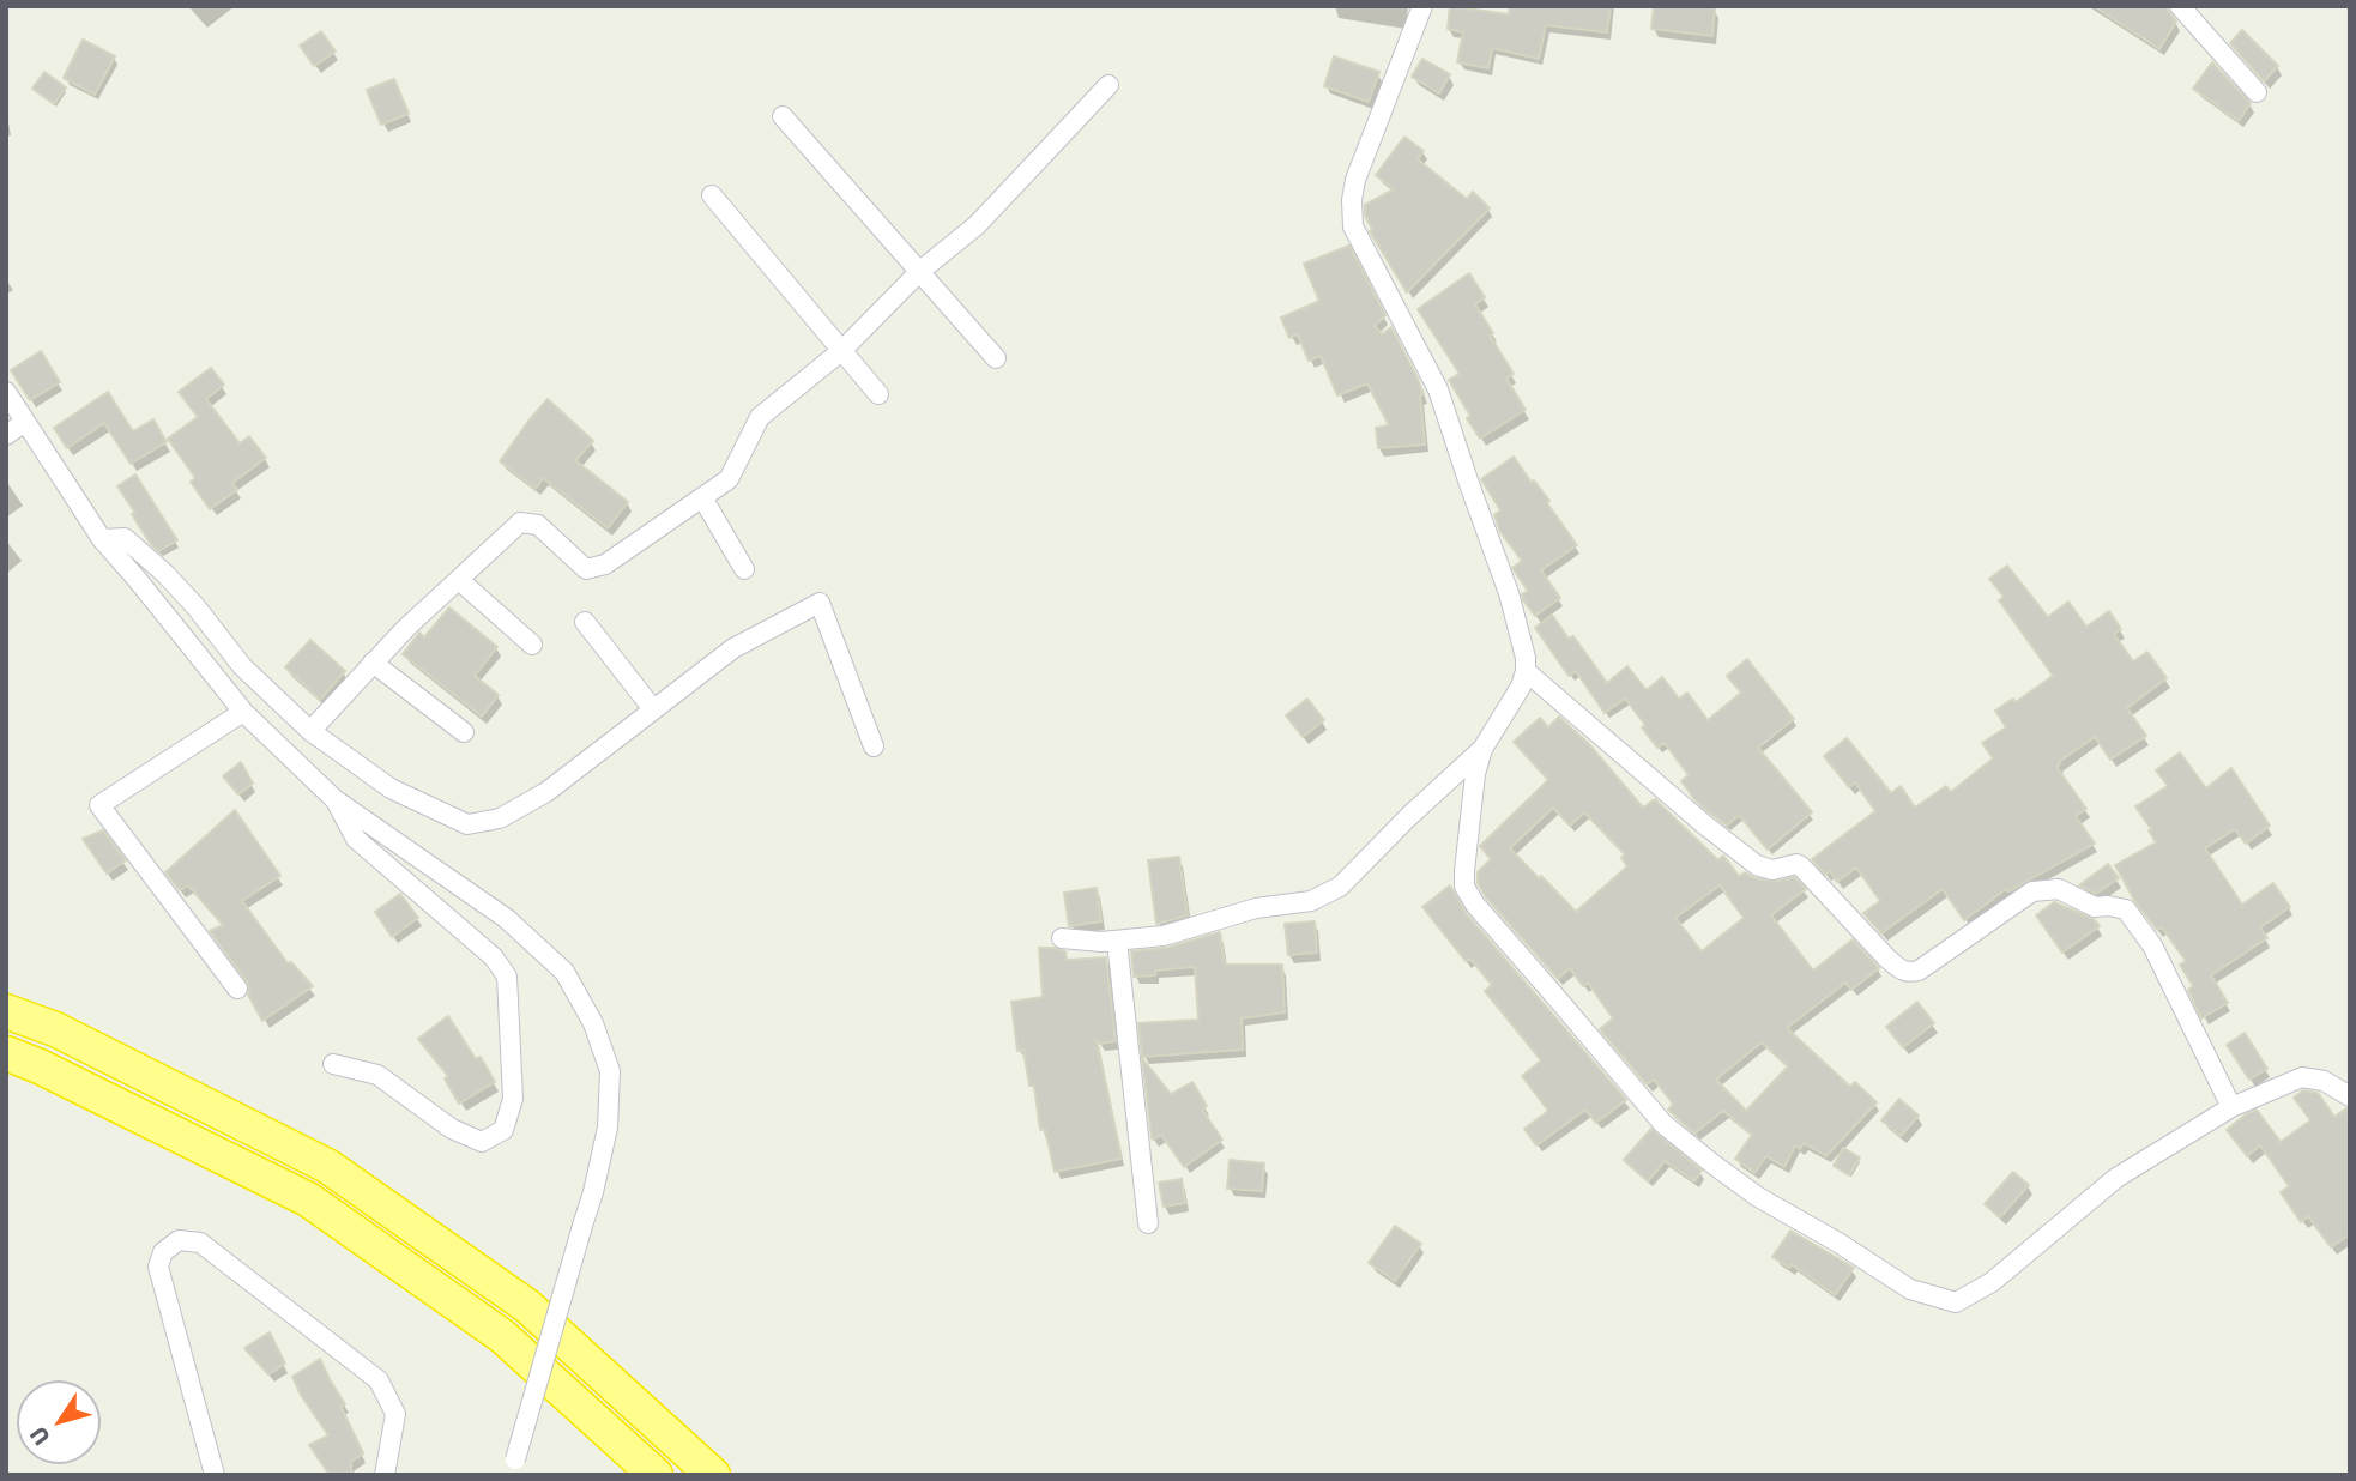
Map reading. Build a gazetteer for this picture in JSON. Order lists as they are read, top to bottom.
{
  "north": "bottom left"
}
